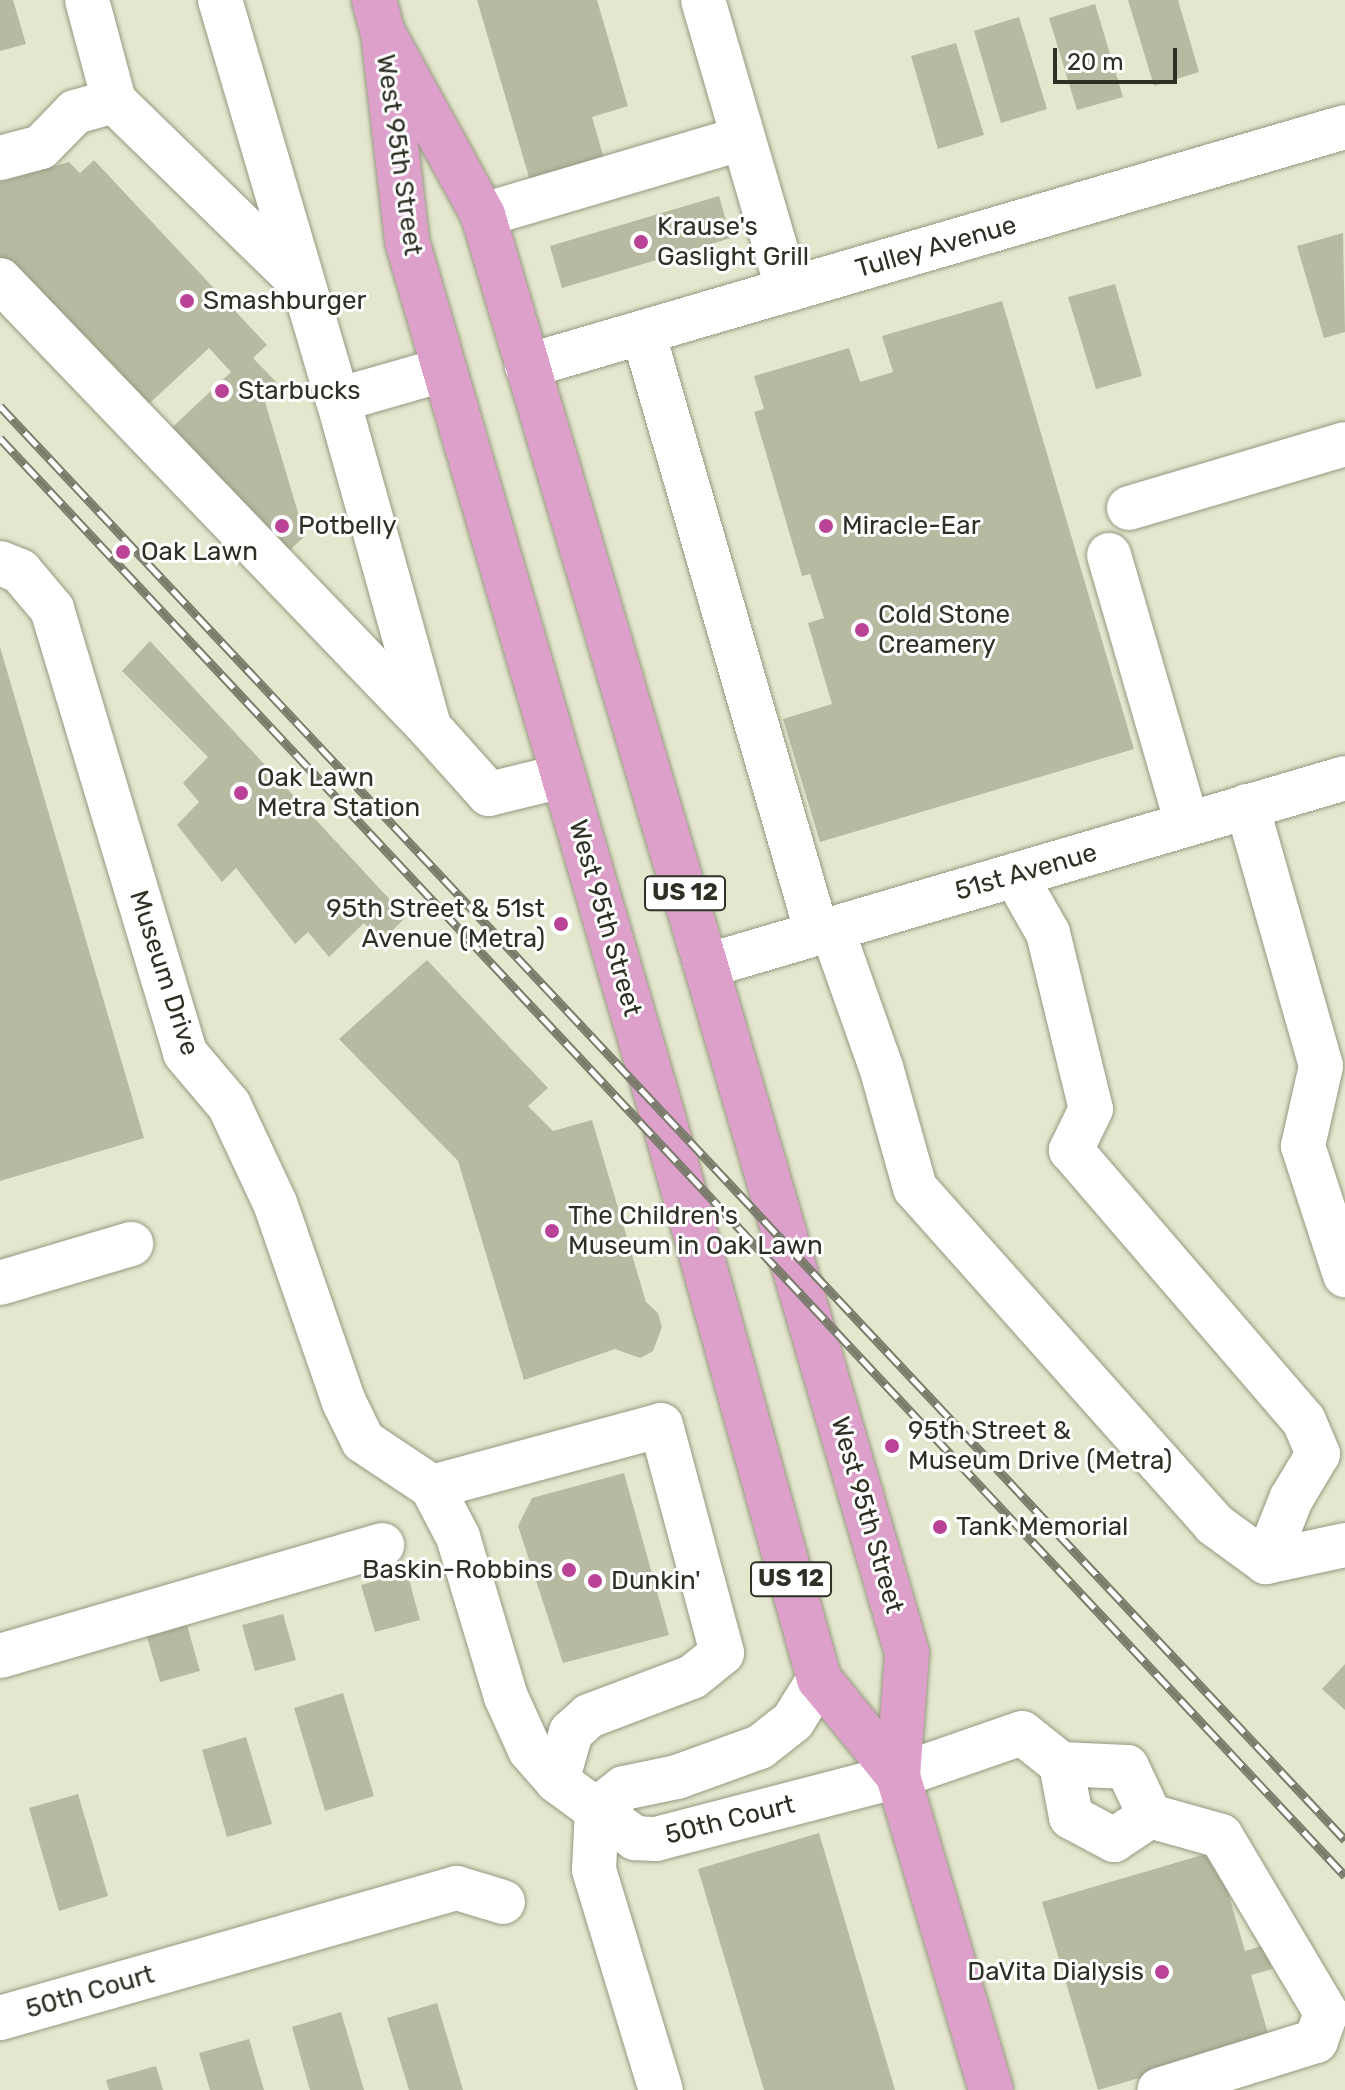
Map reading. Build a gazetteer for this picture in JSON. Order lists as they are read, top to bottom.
{
  "streets": {
    "main road": ["West 95th Street", "US 12"],
    "street": [
      "Tulley Avenue",
      "51st Avenue",
      "Museum Drive",
      "50th Court"
    ]
  },
  "crossings": [
    ["West 95th Street", "Tulley Avenue"],
    ["West 95th Street", "51st Avenue"],
    ["West 95th Street", "50th Court"]
  ],
  "places": [
    "Krause's Gaslight Grill",
    "Smashburger",
    "Starbucks",
    "Potbelly",
    "Miracle-Ear",
    "Oak Lawn",
    "Cold Stone Creamery",
    "Oak Lawn Metra Station",
    "95th Street & 51st Avenue (Metra)",
    "The Children's Museum in Oak Lawn",
    "95th Street & Museum Drive (Metra)",
    "Tank Memorial",
    "Baskin-Robbins",
    "Dunkin'",
    "DaVita Dialysis"
  ],
  "scale_bar": "20 m"
}
